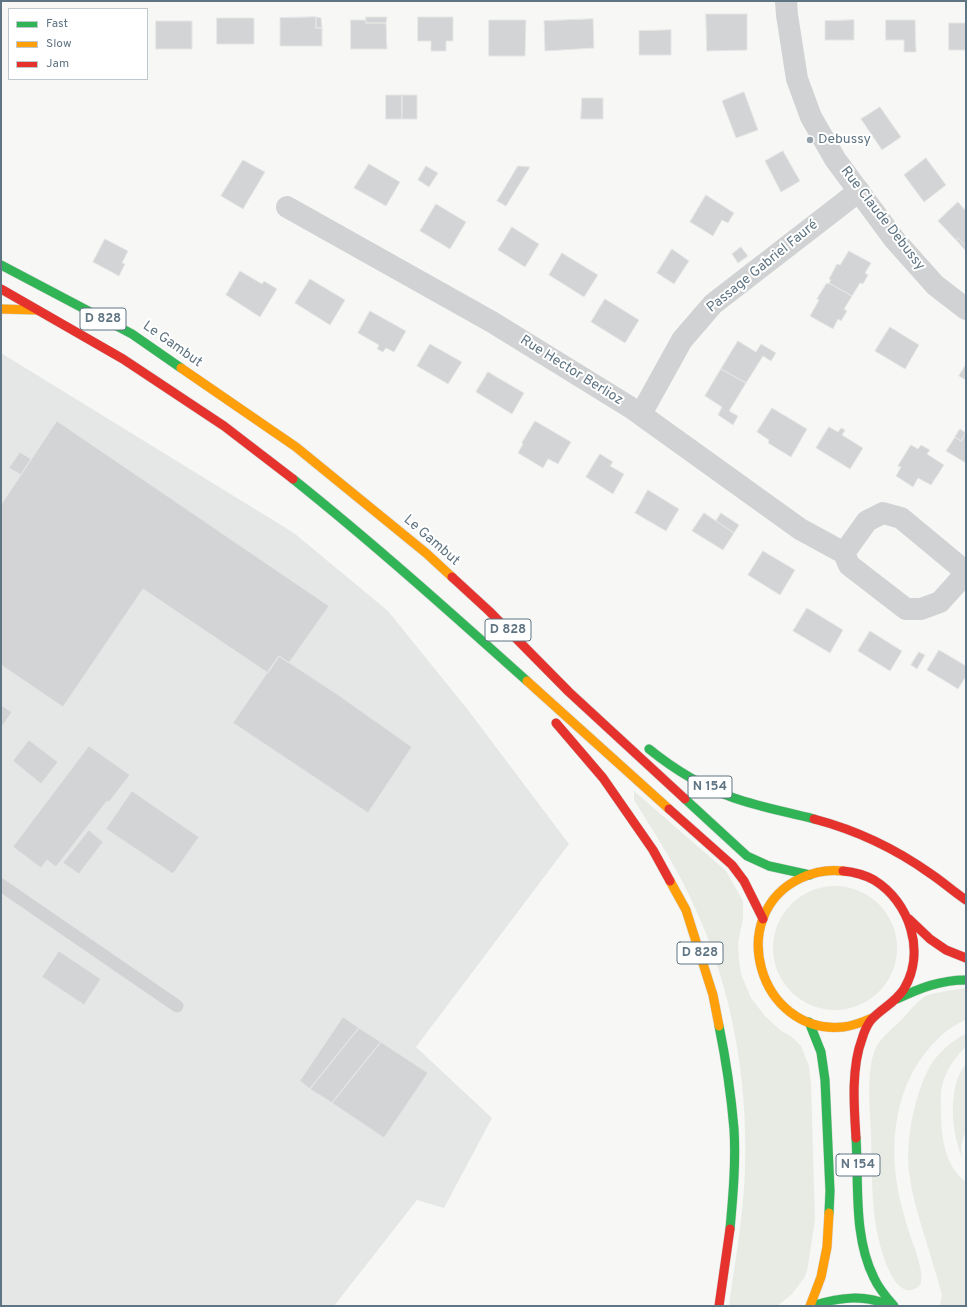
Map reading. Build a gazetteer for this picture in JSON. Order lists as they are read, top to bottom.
{
  "streets": {
    "main road": ["D 828", "Le Gambut", "N 154"],
    "street": ["Rue Claude Debussy", "Passage Gabriel Fauré", "Rue Hector Berlioz"]
  },
  "crossings": [
    ["Rue Claude Debussy", "Passage Gabriel Fauré"],
    ["Passage Gabriel Fauré", "Rue Hector Berlioz"],
    ["D 828", "N 154"],
    ["Le Gambut", "N 154"]
  ],
  "places": ["Debussy"],
  "legend": ["Fast", "Slow", "Jam"]
}
